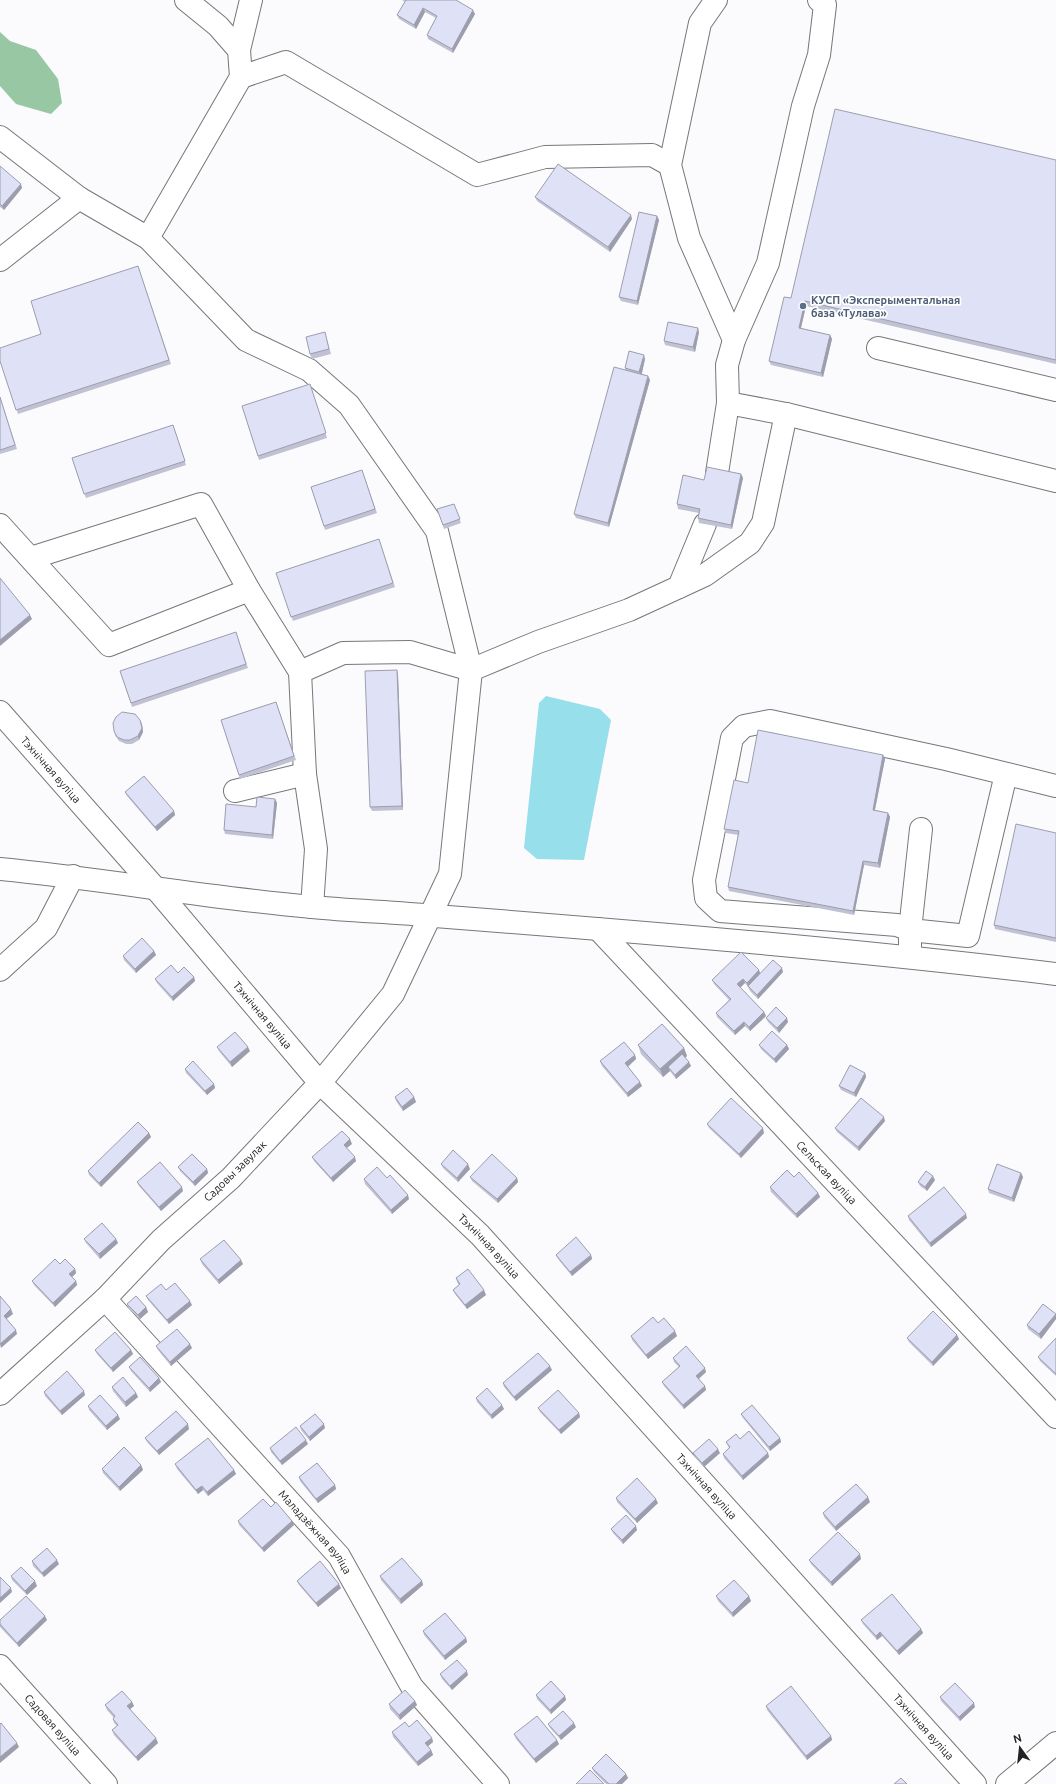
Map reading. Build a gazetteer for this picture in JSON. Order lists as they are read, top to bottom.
{
  "streets": {
    "street": [
      "Тэхнічная вуліца",
      "Садовы завулак",
      "Сельская вуліца",
      "Маладзёжная вуліца",
      "Садовая вуліца"
    ]
  },
  "crossings": [
    ["Тэхнічная вуліца", "Садовы завулак"],
    ["Садовы завулак", "Маладзёжная вуліца"]
  ],
  "places": ["КУСП «Эксперыментальная база «Тулава»"],
  "north": "top"
}
